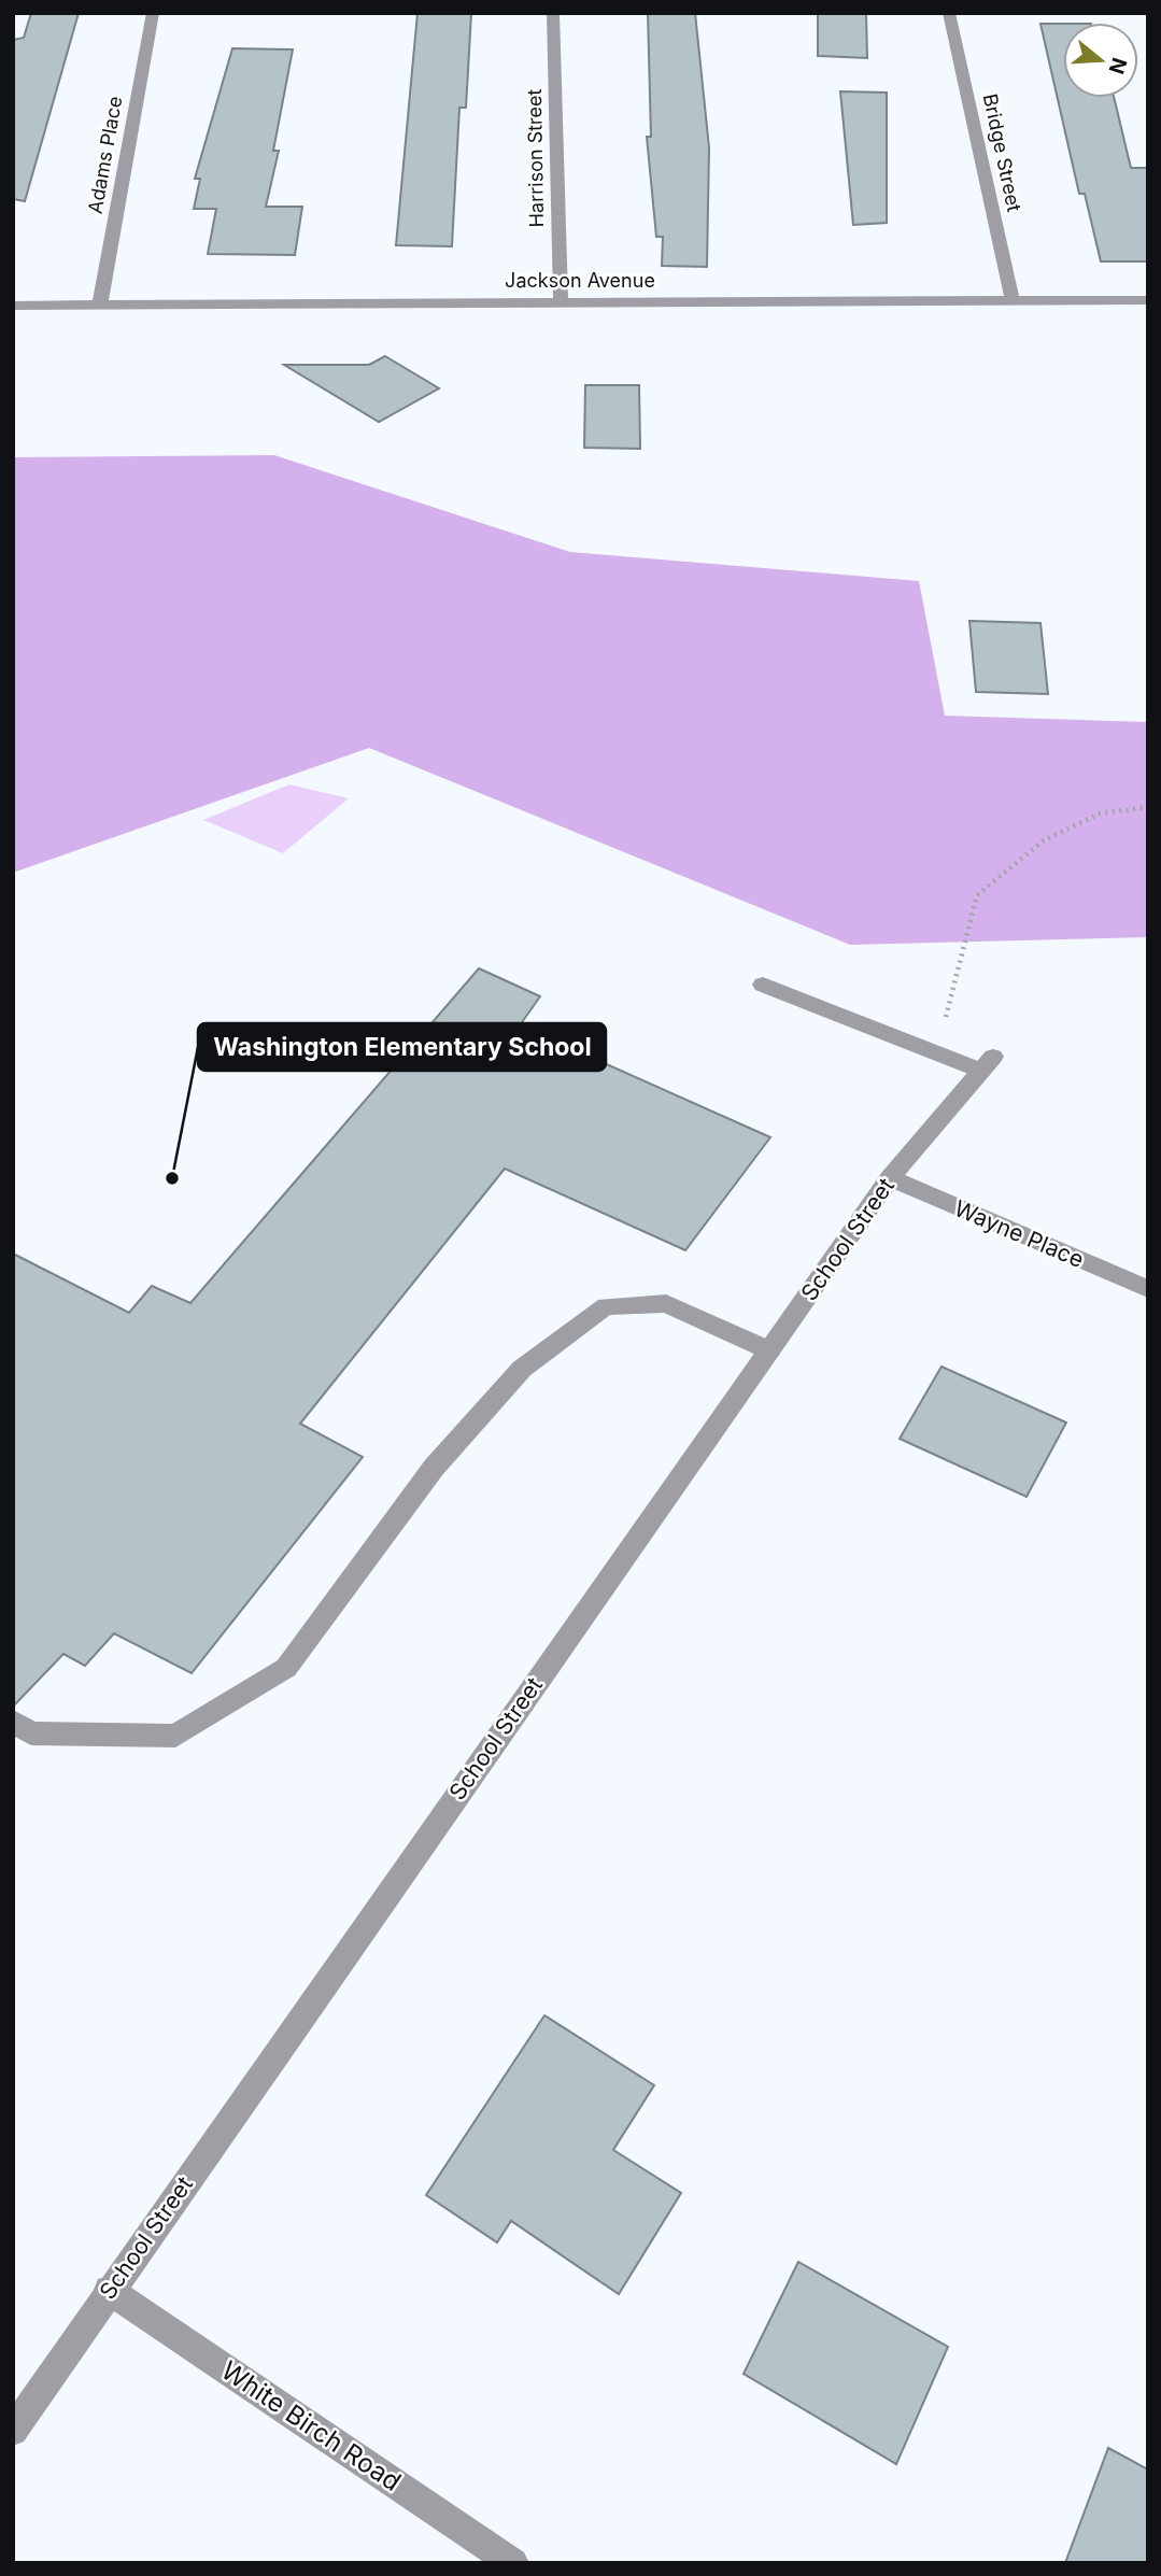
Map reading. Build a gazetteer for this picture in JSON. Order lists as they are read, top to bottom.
{
  "streets": {
    "street": [
      "Bridge Street",
      "Adams Place",
      "Harrison Street",
      "Jackson Avenue",
      "Wayne Place",
      "School Street",
      "White Birch Road"
    ]
  },
  "crossings": [
    ["Bridge Street", "Jackson Avenue"],
    ["Adams Place", "Jackson Avenue"],
    ["Harrison Street", "Jackson Avenue"],
    ["Wayne Place", "School Street"],
    ["School Street", "White Birch Road"]
  ],
  "places": ["Washington Elementary School"],
  "north": "right"
}
